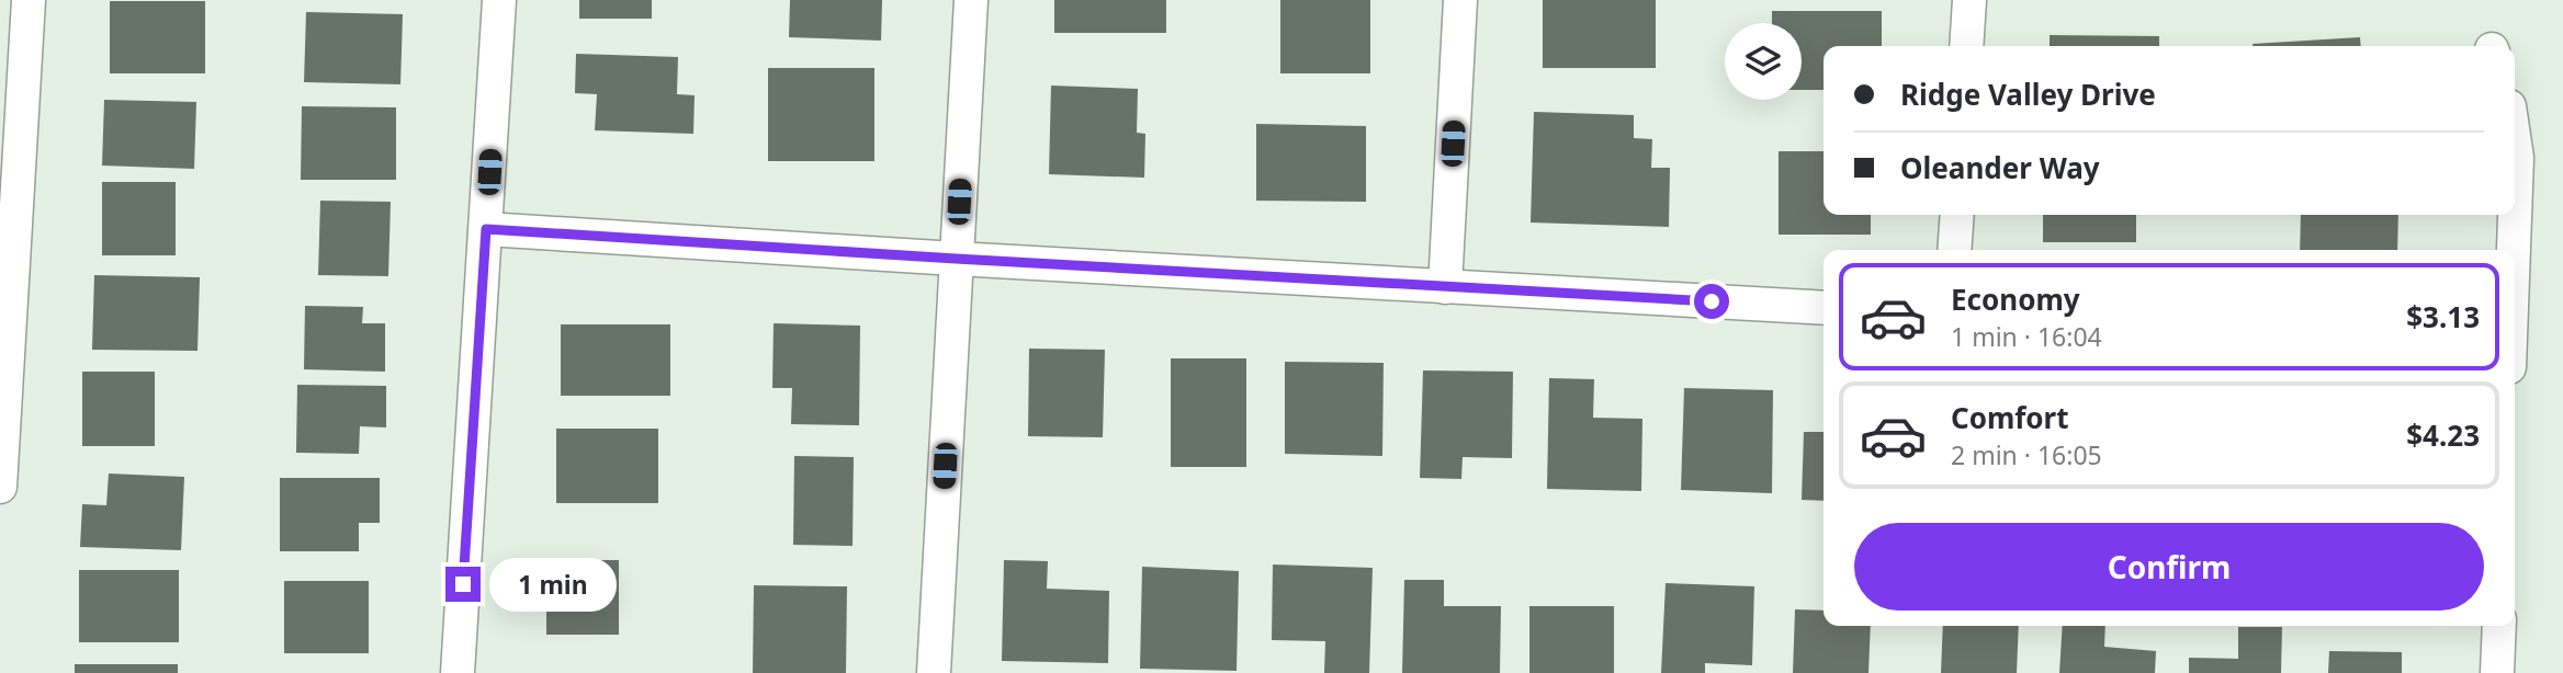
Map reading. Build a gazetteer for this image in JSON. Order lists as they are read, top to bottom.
{
  "page": {
    "banner": ["Ridge Valley Drive", "Oleander Way"],
    "list": [
      {
        "name": "Economy",
        "note": "1 min · 16:04",
        "value": "$3.13"
      },
      {
        "name": "Comfort",
        "note": "2 min · 16:05",
        "value": "$4.23"
      }
    ],
    "buttons": "Confirm",
    "bubble": "1 min"
  }
}
